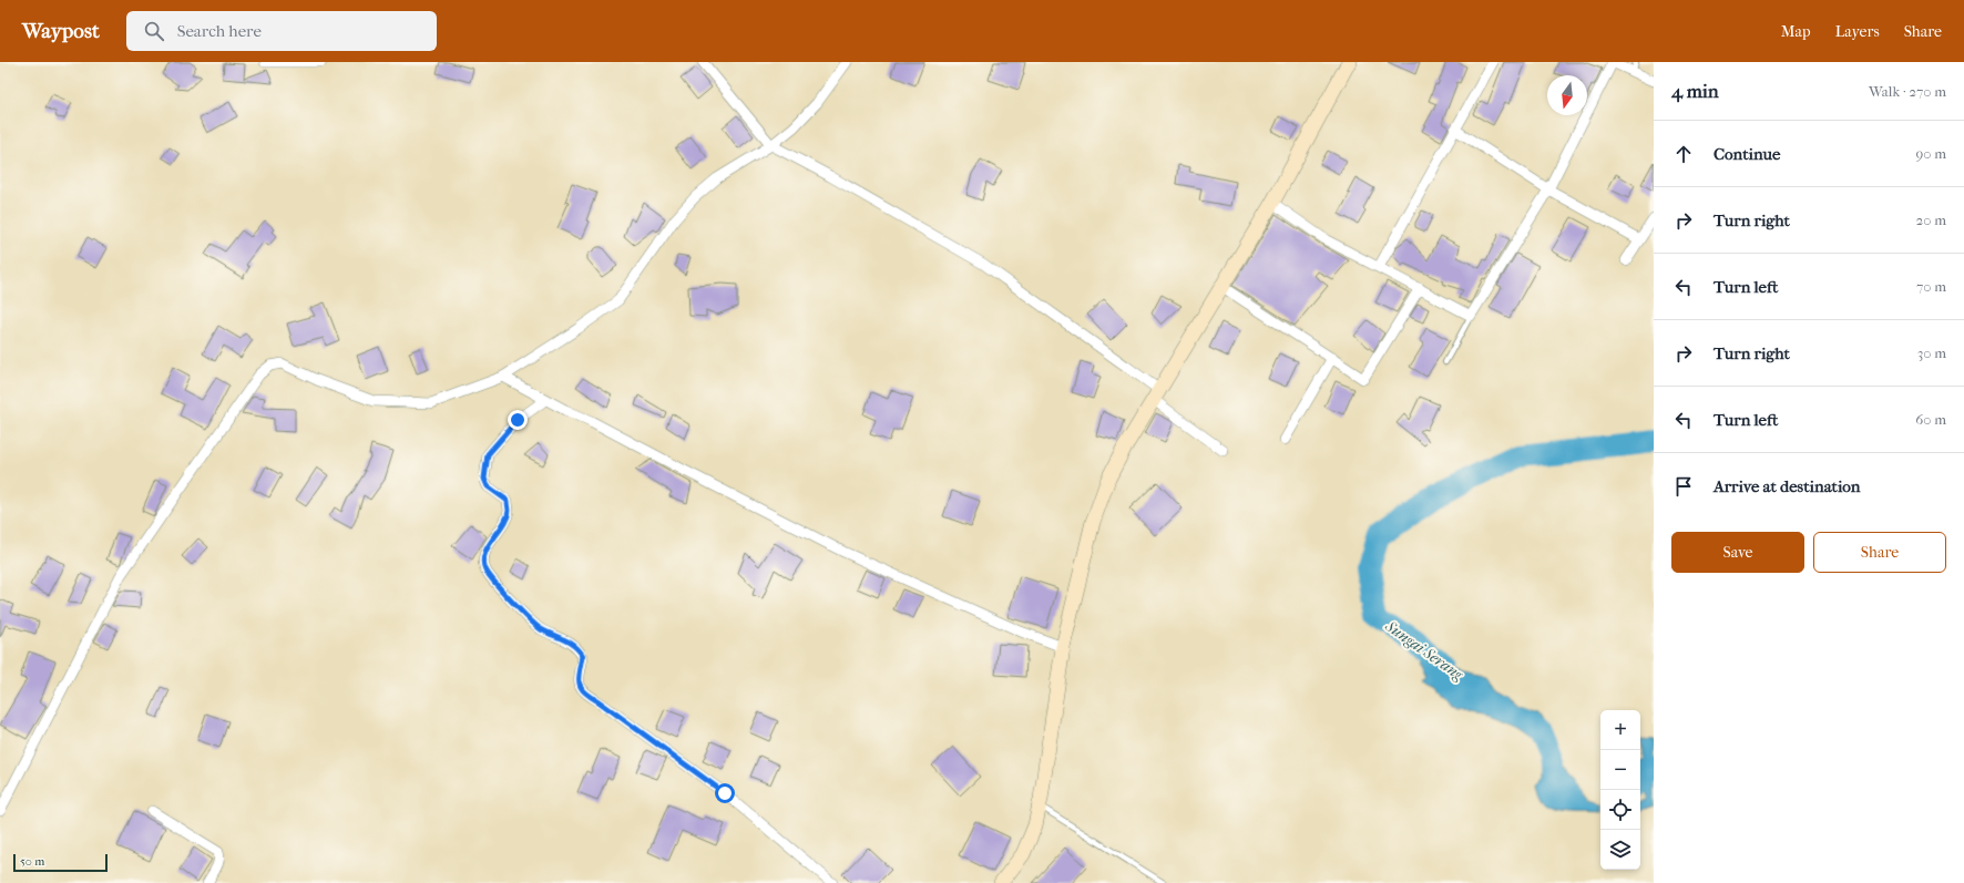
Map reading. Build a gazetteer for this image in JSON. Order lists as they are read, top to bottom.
{
  "water": ["Sungai Serang"],
  "scale_bar": "50 m",
  "north": "bottom",
  "page": {
    "header": "Waypost",
    "search": "Search here",
    "nav": ["Map", "Layers", "Share"],
    "heading": ["4 min", "Walk · 270 m"],
    "list": [
      ["Continue", "90 m"],
      ["Turn right", "20 m"],
      ["Turn left", "70 m"],
      ["Turn right", "30 m"],
      ["Turn left", "60 m"],
      "Arrive at destination"
    ],
    "buttons": ["Save", "Share"],
    "map_buttons": ["+", "−"],
    "scale": "50 m"
  }
}
